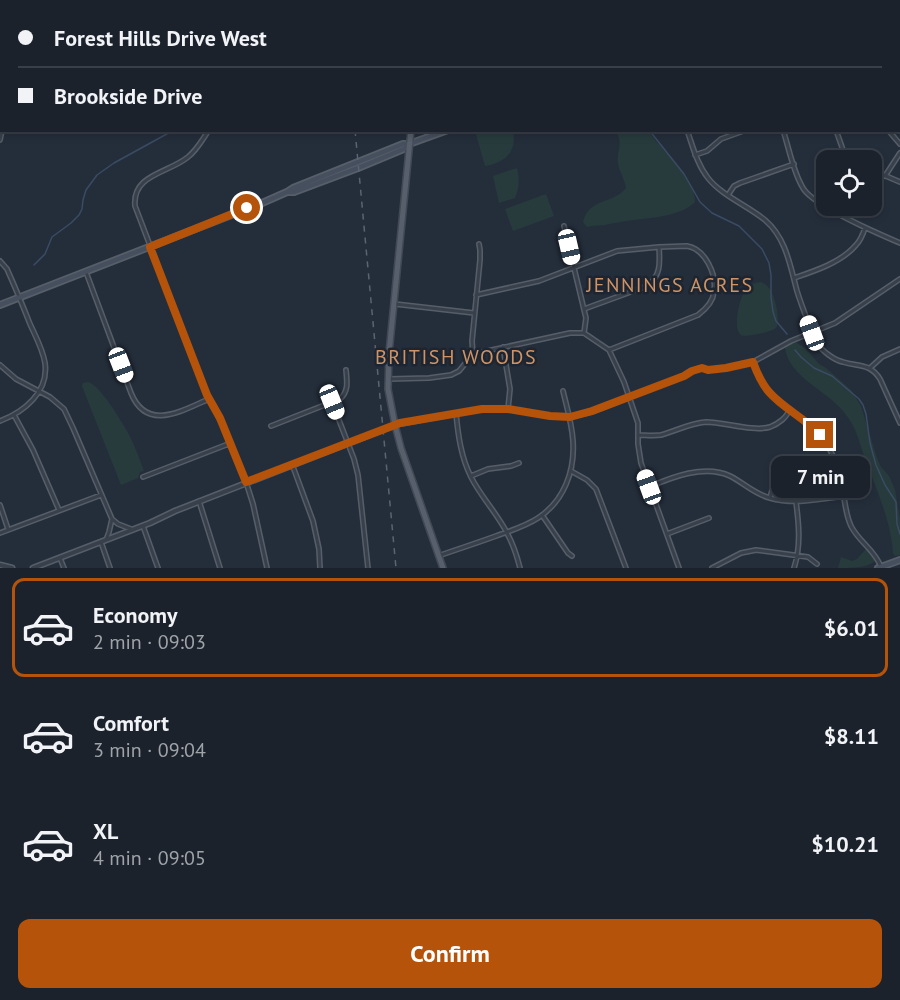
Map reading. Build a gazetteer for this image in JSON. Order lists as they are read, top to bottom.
{
  "districts": ["JENNINGS ACRES", "BRITISH WOODS"],
  "page": {
    "banner": ["Forest Hills Drive West", "Brookside Drive"],
    "bubble": "7 min",
    "list": [
      {
        "name": "Economy",
        "note": "2 min · 09:03",
        "value": "$6.01"
      },
      {
        "name": "Comfort",
        "note": "3 min · 09:04",
        "value": "$8.11"
      },
      {
        "name": "XL",
        "note": "4 min · 09:05",
        "value": "$10.21"
      }
    ],
    "buttons": "Confirm"
  }
}
